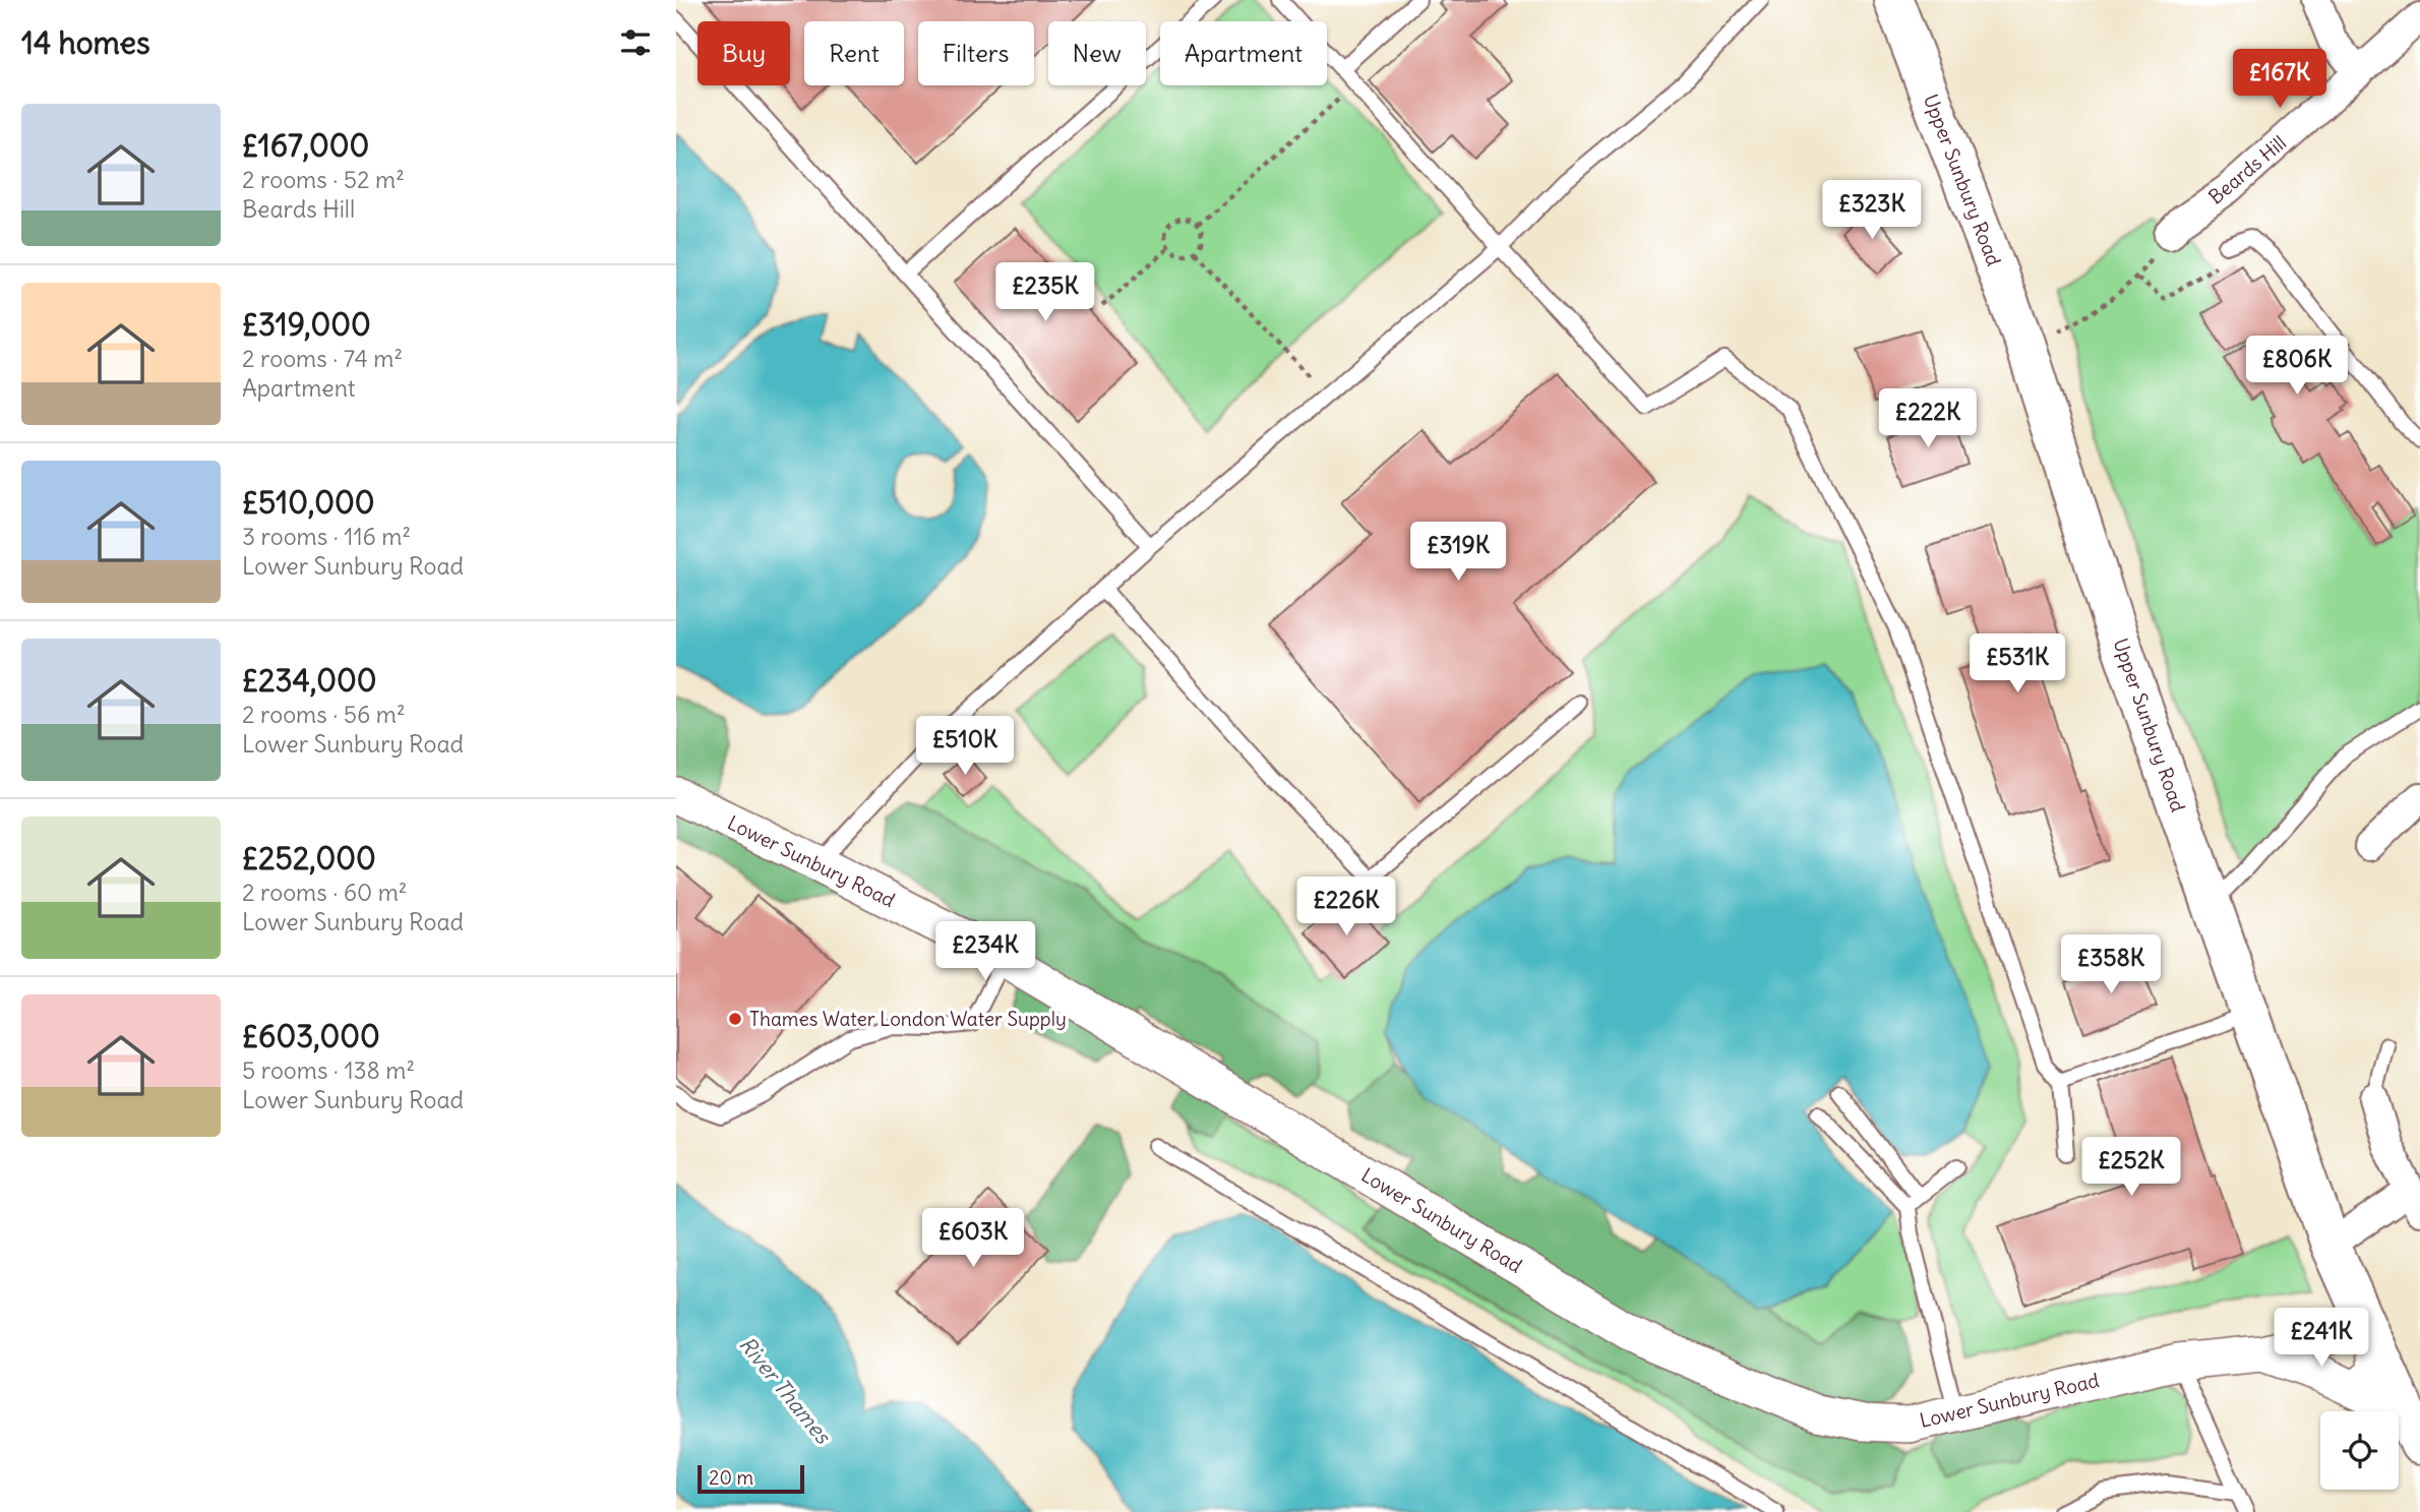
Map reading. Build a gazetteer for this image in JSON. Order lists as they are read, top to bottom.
{
  "streets": {
    "highway": ["Upper Sunbury Road"],
    "street": ["Beards Hill", "Lower Sunbury Road"]
  },
  "crossings": [
    ["Upper Sunbury Road", "Lower Sunbury Road"]
  ],
  "water": ["River Thames"],
  "places": ["Thames Water London Water Supply"],
  "scale_bar": "20 m",
  "page": {
    "heading": "14 homes",
    "chip": [
      "Buy",
      "Rent",
      "Filters",
      "New",
      "Apartment"
    ],
    "price": [
      "£167K",
      "£323K",
      "£235K",
      "£806K",
      "£222K",
      "£319K",
      "£531K",
      "£510K",
      "£226K",
      "£234K",
      "£358K",
      "£252K",
      "£603K",
      "£241K"
    ],
    "list": [
      {
        "name": "£167,000",
        "note": "2 rooms · 52 m² · Beards Hill"
      },
      {
        "name": "£319,000",
        "note": "2 rooms · 74 m² · Apartment"
      },
      {
        "name": "£510,000",
        "note": "3 rooms · 116 m² · Lower Sunbury Road"
      },
      {
        "name": "£234,000",
        "note": "2 rooms · 56 m² · Lower Sunbury Road"
      },
      {
        "name": "£252,000",
        "note": "2 rooms · 60 m² · Lower Sunbury Road"
      },
      {
        "name": "£603,000",
        "note": "5 rooms · 138 m² · Lower Sunbury Road"
      }
    ],
    "scale": "20 m"
  }
}
